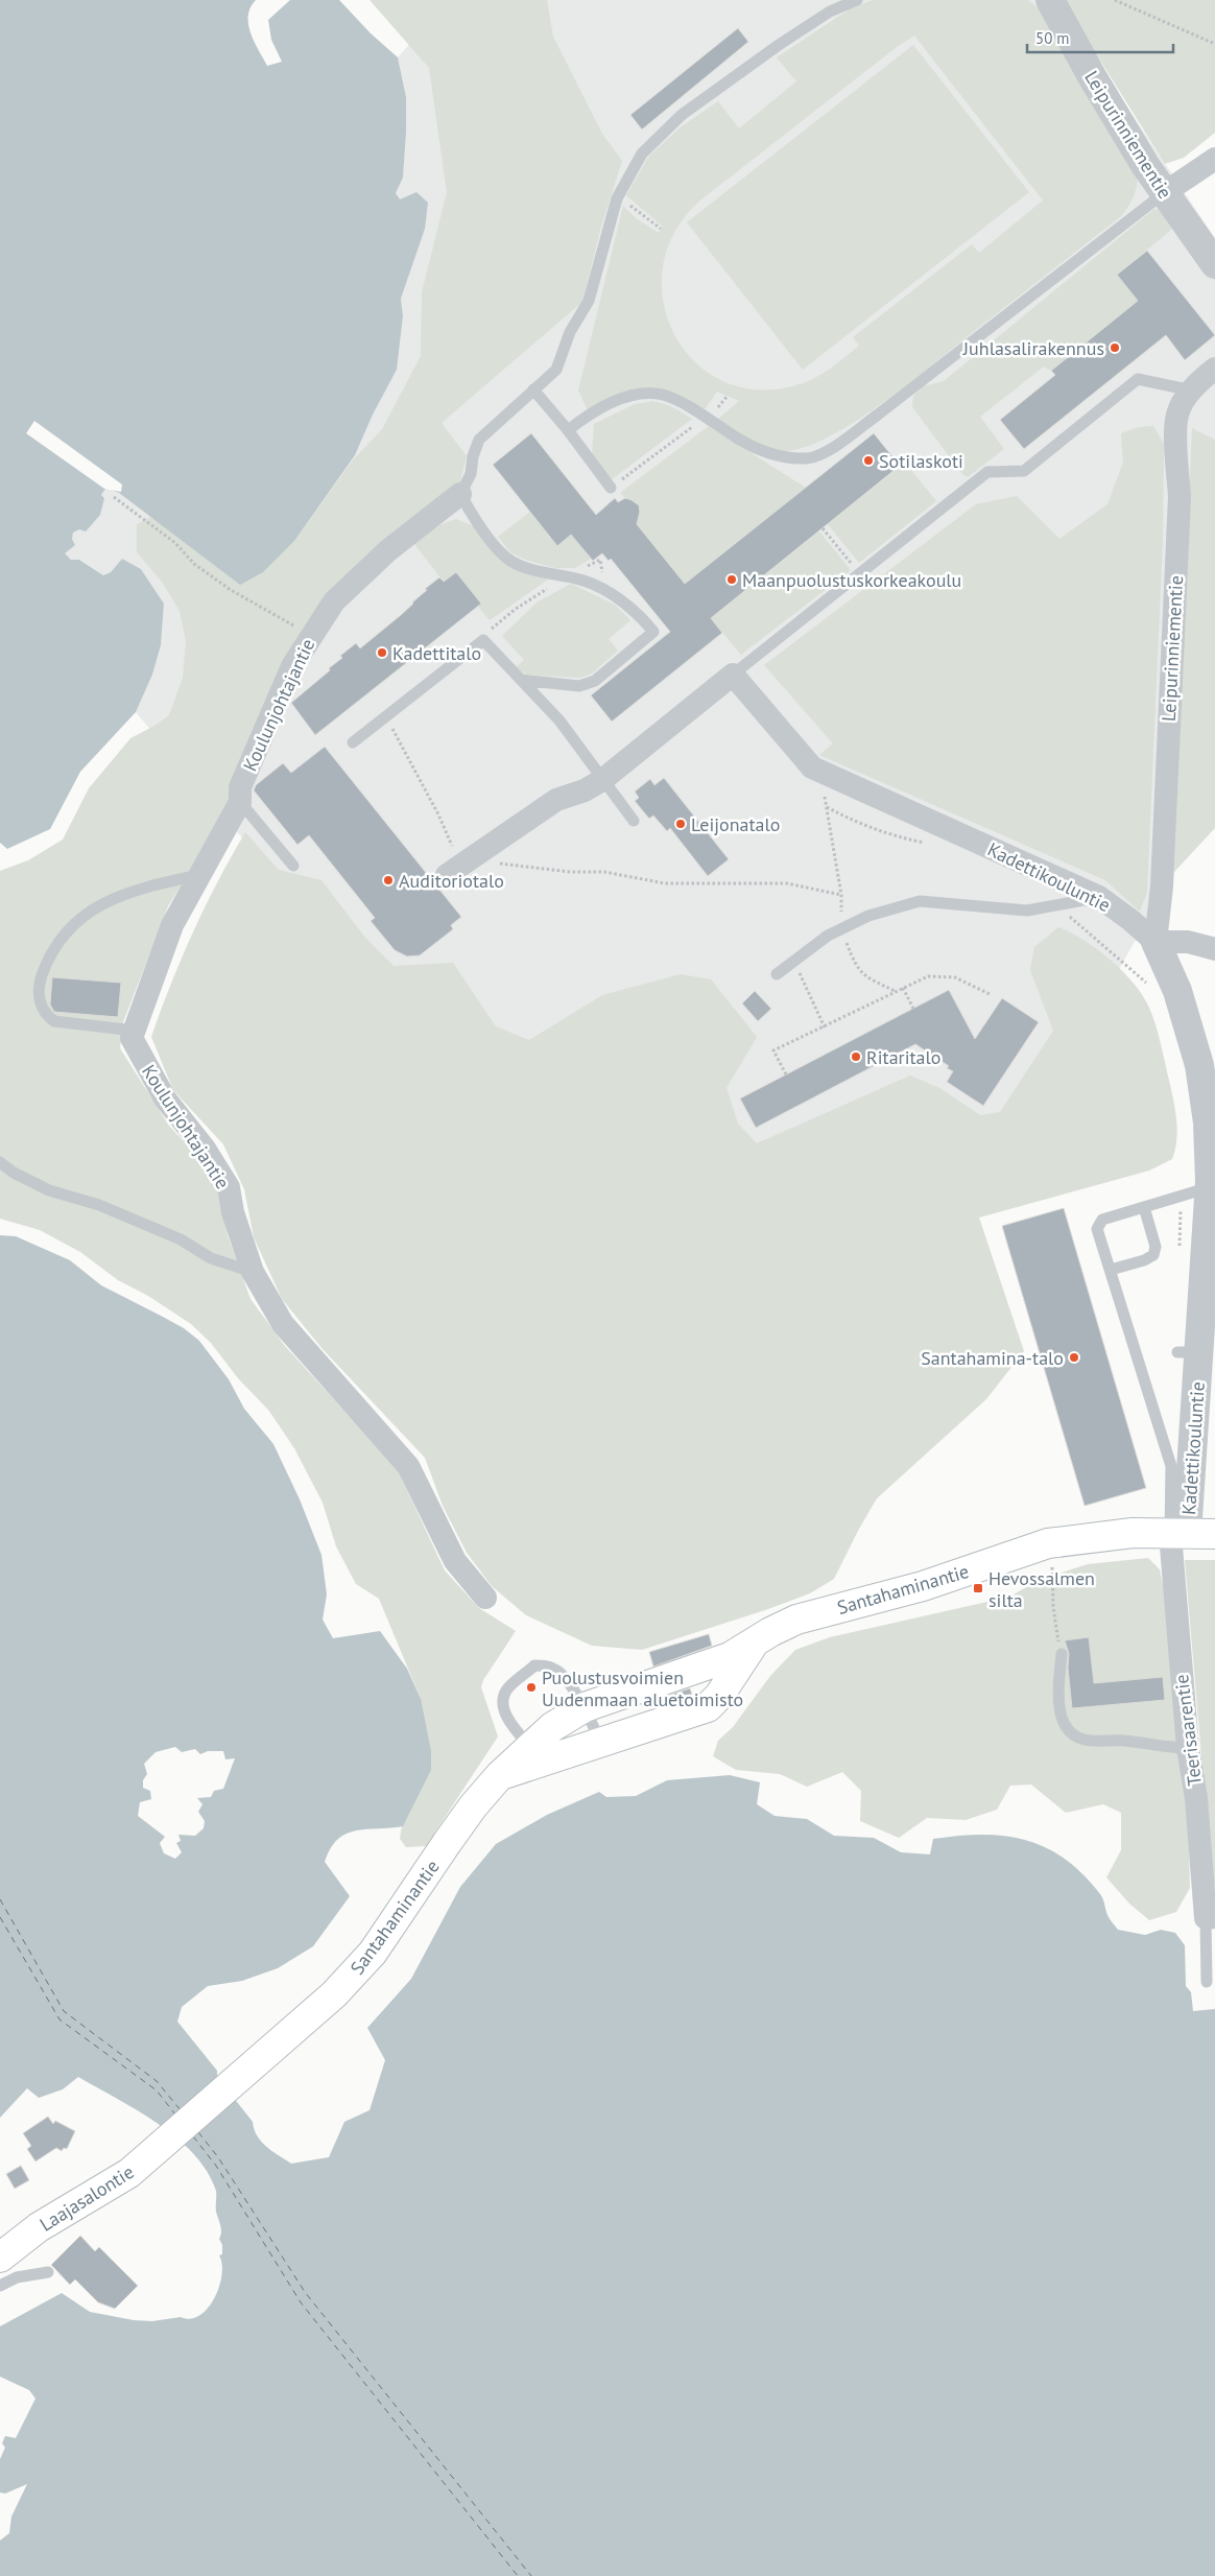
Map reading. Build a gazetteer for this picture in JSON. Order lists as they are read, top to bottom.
{
  "streets": {
    "main road": ["Santahaminantie", "Laajasalontie"],
    "street": [
      "Leipurinniementie",
      "Koulunjohtajantie",
      "Kadettikouluntie",
      "Teerisaarentie"
    ]
  },
  "crossings": [
    ["Leipurinniementie", "Kadettikouluntie"],
    ["Kadettikouluntie", "Santahaminantie"],
    ["Kadettikouluntie", "Teerisaarentie"],
    ["Santahaminantie", "Teerisaarentie"],
    ["Santahaminantie", "Laajasalontie"]
  ],
  "places": {
    "other": [
      "Juhlasalirakennus",
      "Sotilaskoti",
      "Maanpuolustuskorkeakoulu",
      "Kadettitalo",
      "Leijonatalo",
      "Auditoriotalo",
      "Ritaritalo",
      "Santahamina-talo",
      "Puolustusvoimien Uudenmaan aluetoimisto"
    ],
    "transit": ["Hevossalmen silta"]
  },
  "scale_bar": "50 m"
}
